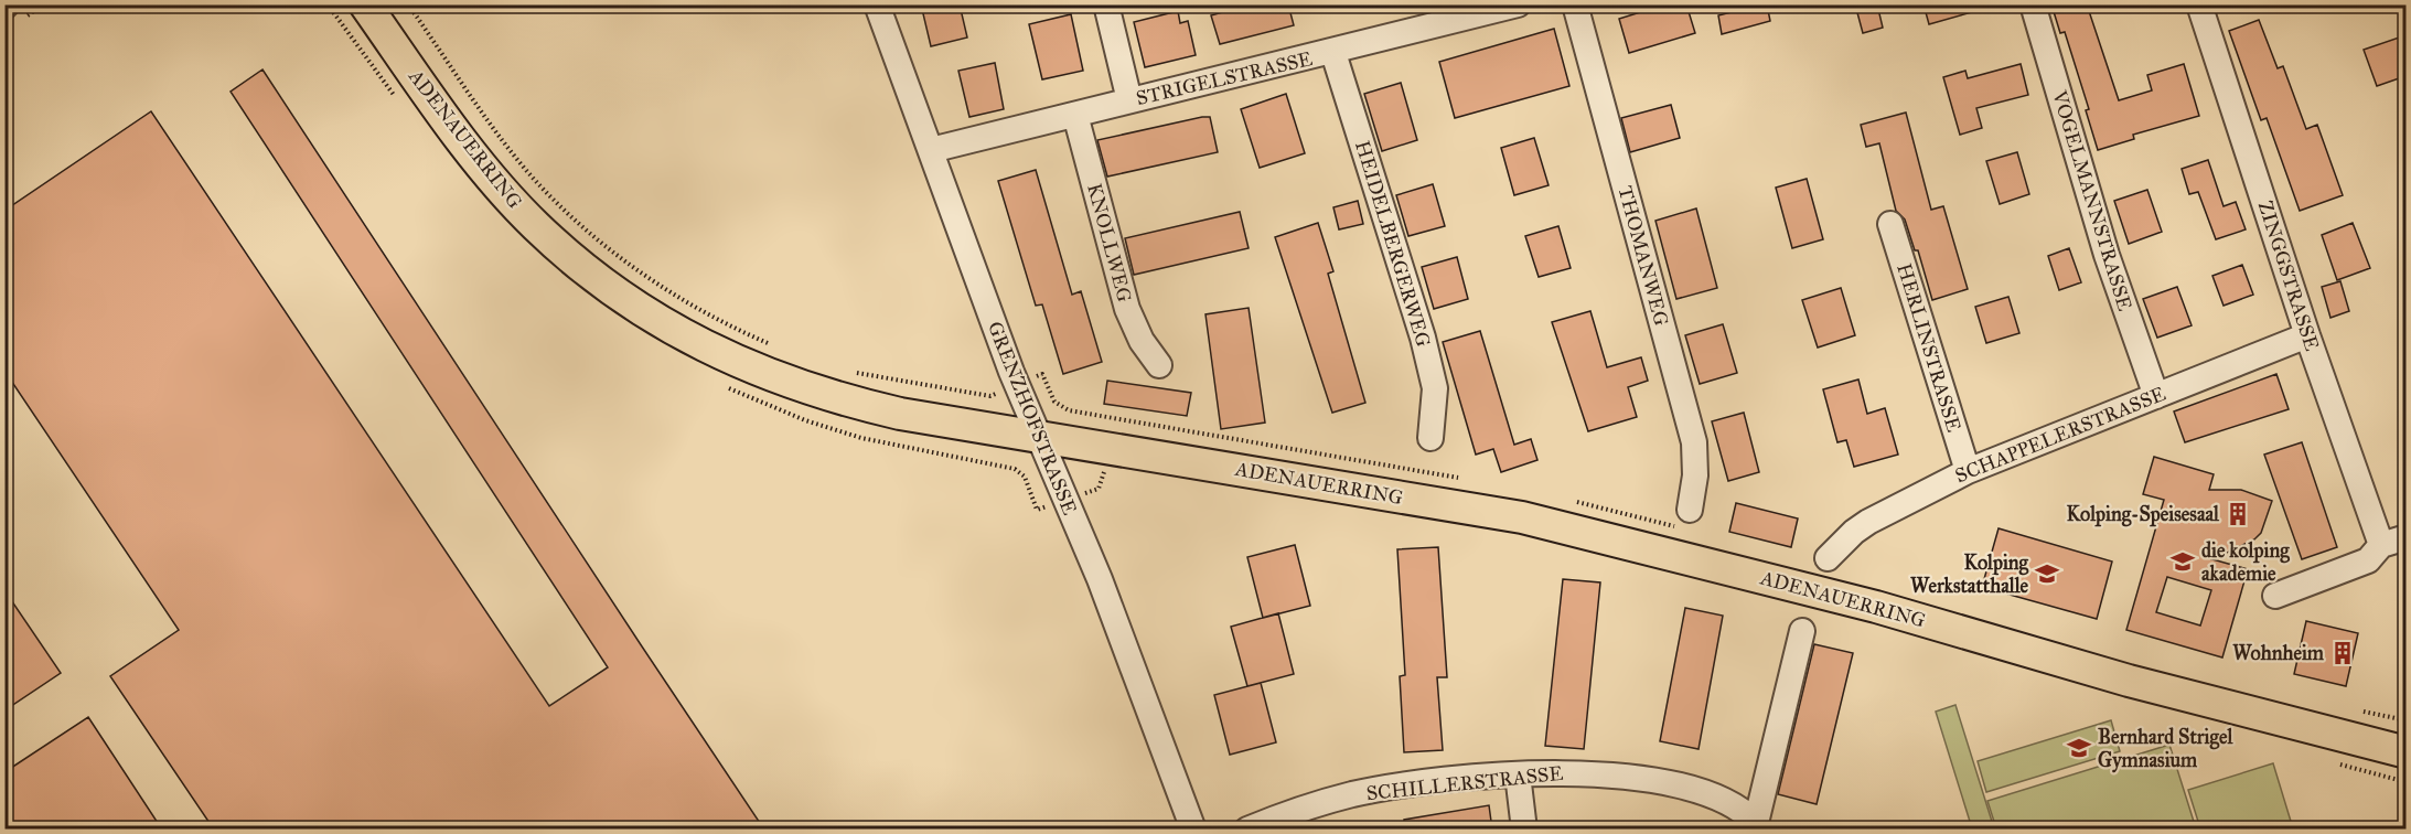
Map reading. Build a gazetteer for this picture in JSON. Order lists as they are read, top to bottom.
{
  "streets": {
    "main road": ["ADENAUERRING"],
    "street": [
      "STRIGELSTRASSE",
      "VOGELMANNSTRASSE",
      "KNOLLWEG",
      "HEIDELBERGERWEG",
      "THOMANWEG",
      "ZINGGSTRASSE",
      "HERLINSTRASSE",
      "GRENZHOFSTRASSE",
      "SCHAPPELERSTRASSE",
      "SCHILLERSTRASSE"
    ]
  },
  "crossings": [
    ["STRIGELSTRASSE", "KNOLLWEG"],
    ["STRIGELSTRASSE", "HEIDELBERGERWEG"],
    ["STRIGELSTRASSE", "GRENZHOFSTRASSE"],
    ["ADENAUERRING", "GRENZHOFSTRASSE"],
    ["VOGELMANNSTRASSE", "SCHAPPELERSTRASSE"],
    ["ZINGGSTRASSE", "SCHAPPELERSTRASSE"],
    ["HERLINSTRASSE", "SCHAPPELERSTRASSE"]
  ],
  "places": {
    "building": ["Kolping-Speisesaal", "Wohnheim"],
    "school or university": ["die kolping akademie", "Kolping Werkstatthalle", "Bernhard Strigel Gymnasium"]
  }
}
